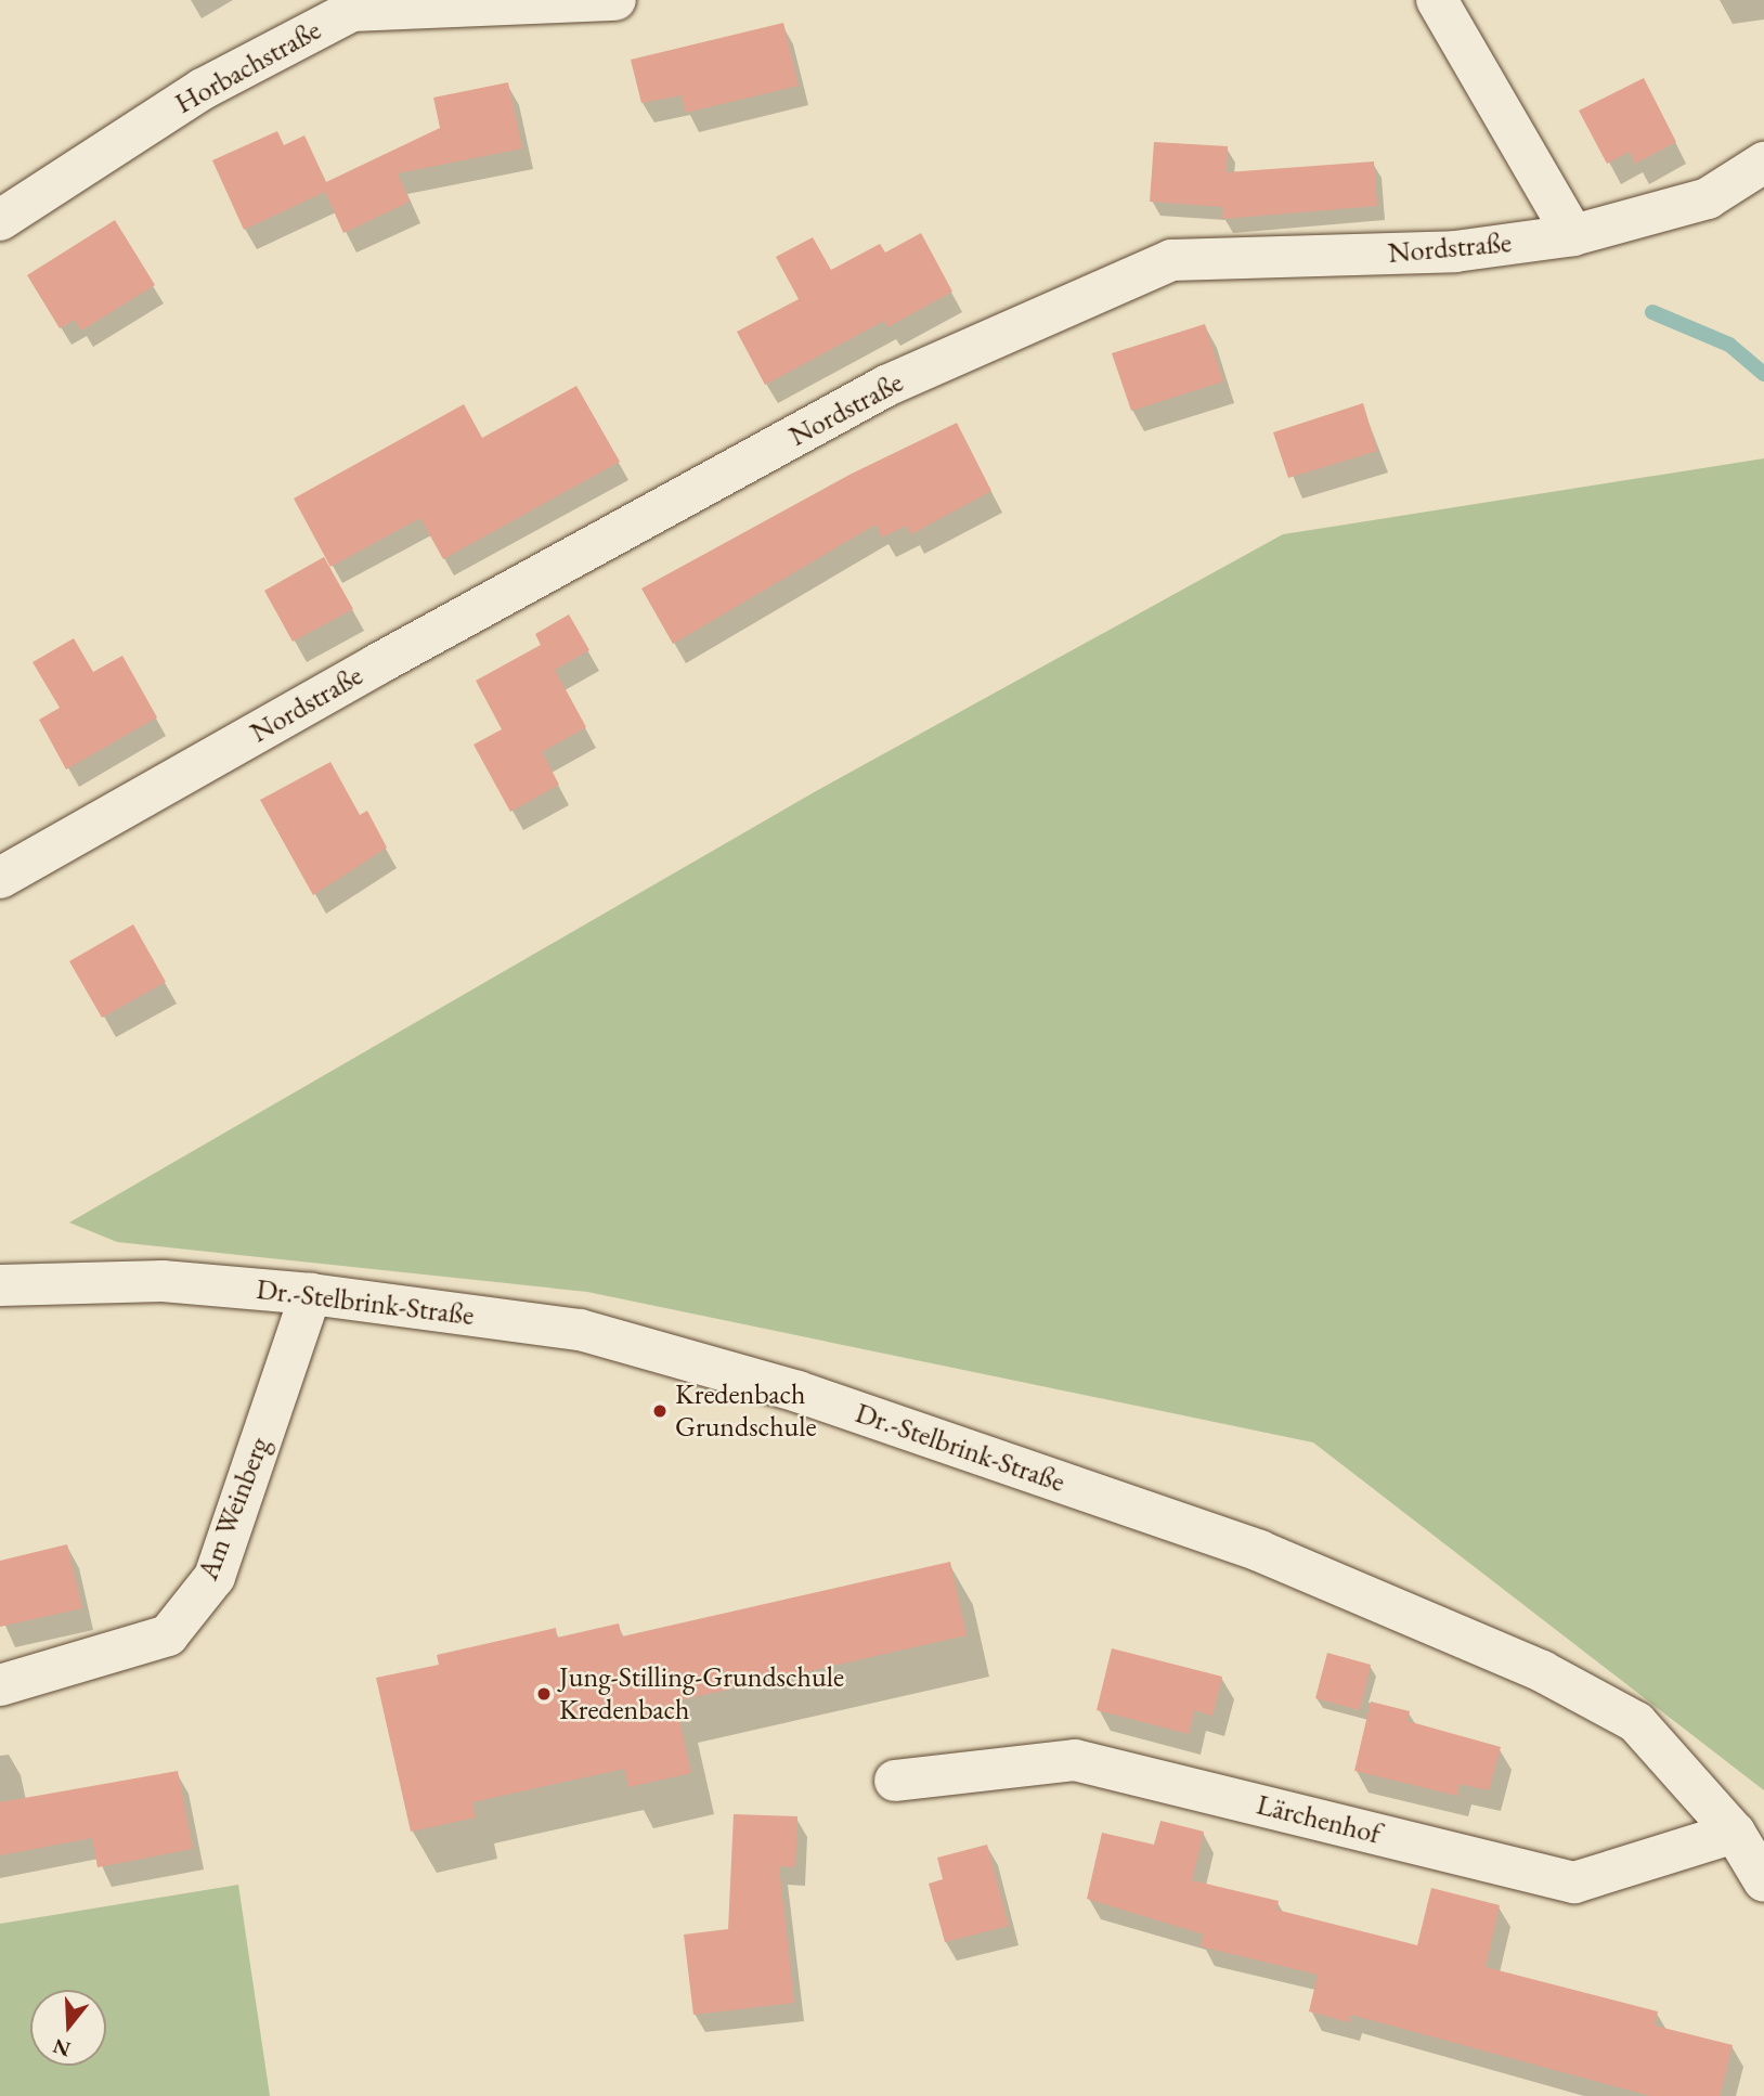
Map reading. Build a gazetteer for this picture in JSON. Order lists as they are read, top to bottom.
{
  "streets": {
    "street": [
      "Horbachstraße",
      "Nordstraße",
      "Dr.-Stelbrink-Straße",
      "Am Weinberg",
      "Lärchenhof"
    ]
  },
  "crossings": [
    ["Dr.-Stelbrink-Straße", "Am Weinberg"],
    ["Dr.-Stelbrink-Straße", "Lärchenhof"]
  ],
  "places": ["Kredenbach Grundschule", "Jung-Stilling-Grundschule Kredenbach"],
  "north": "bottom"
}
